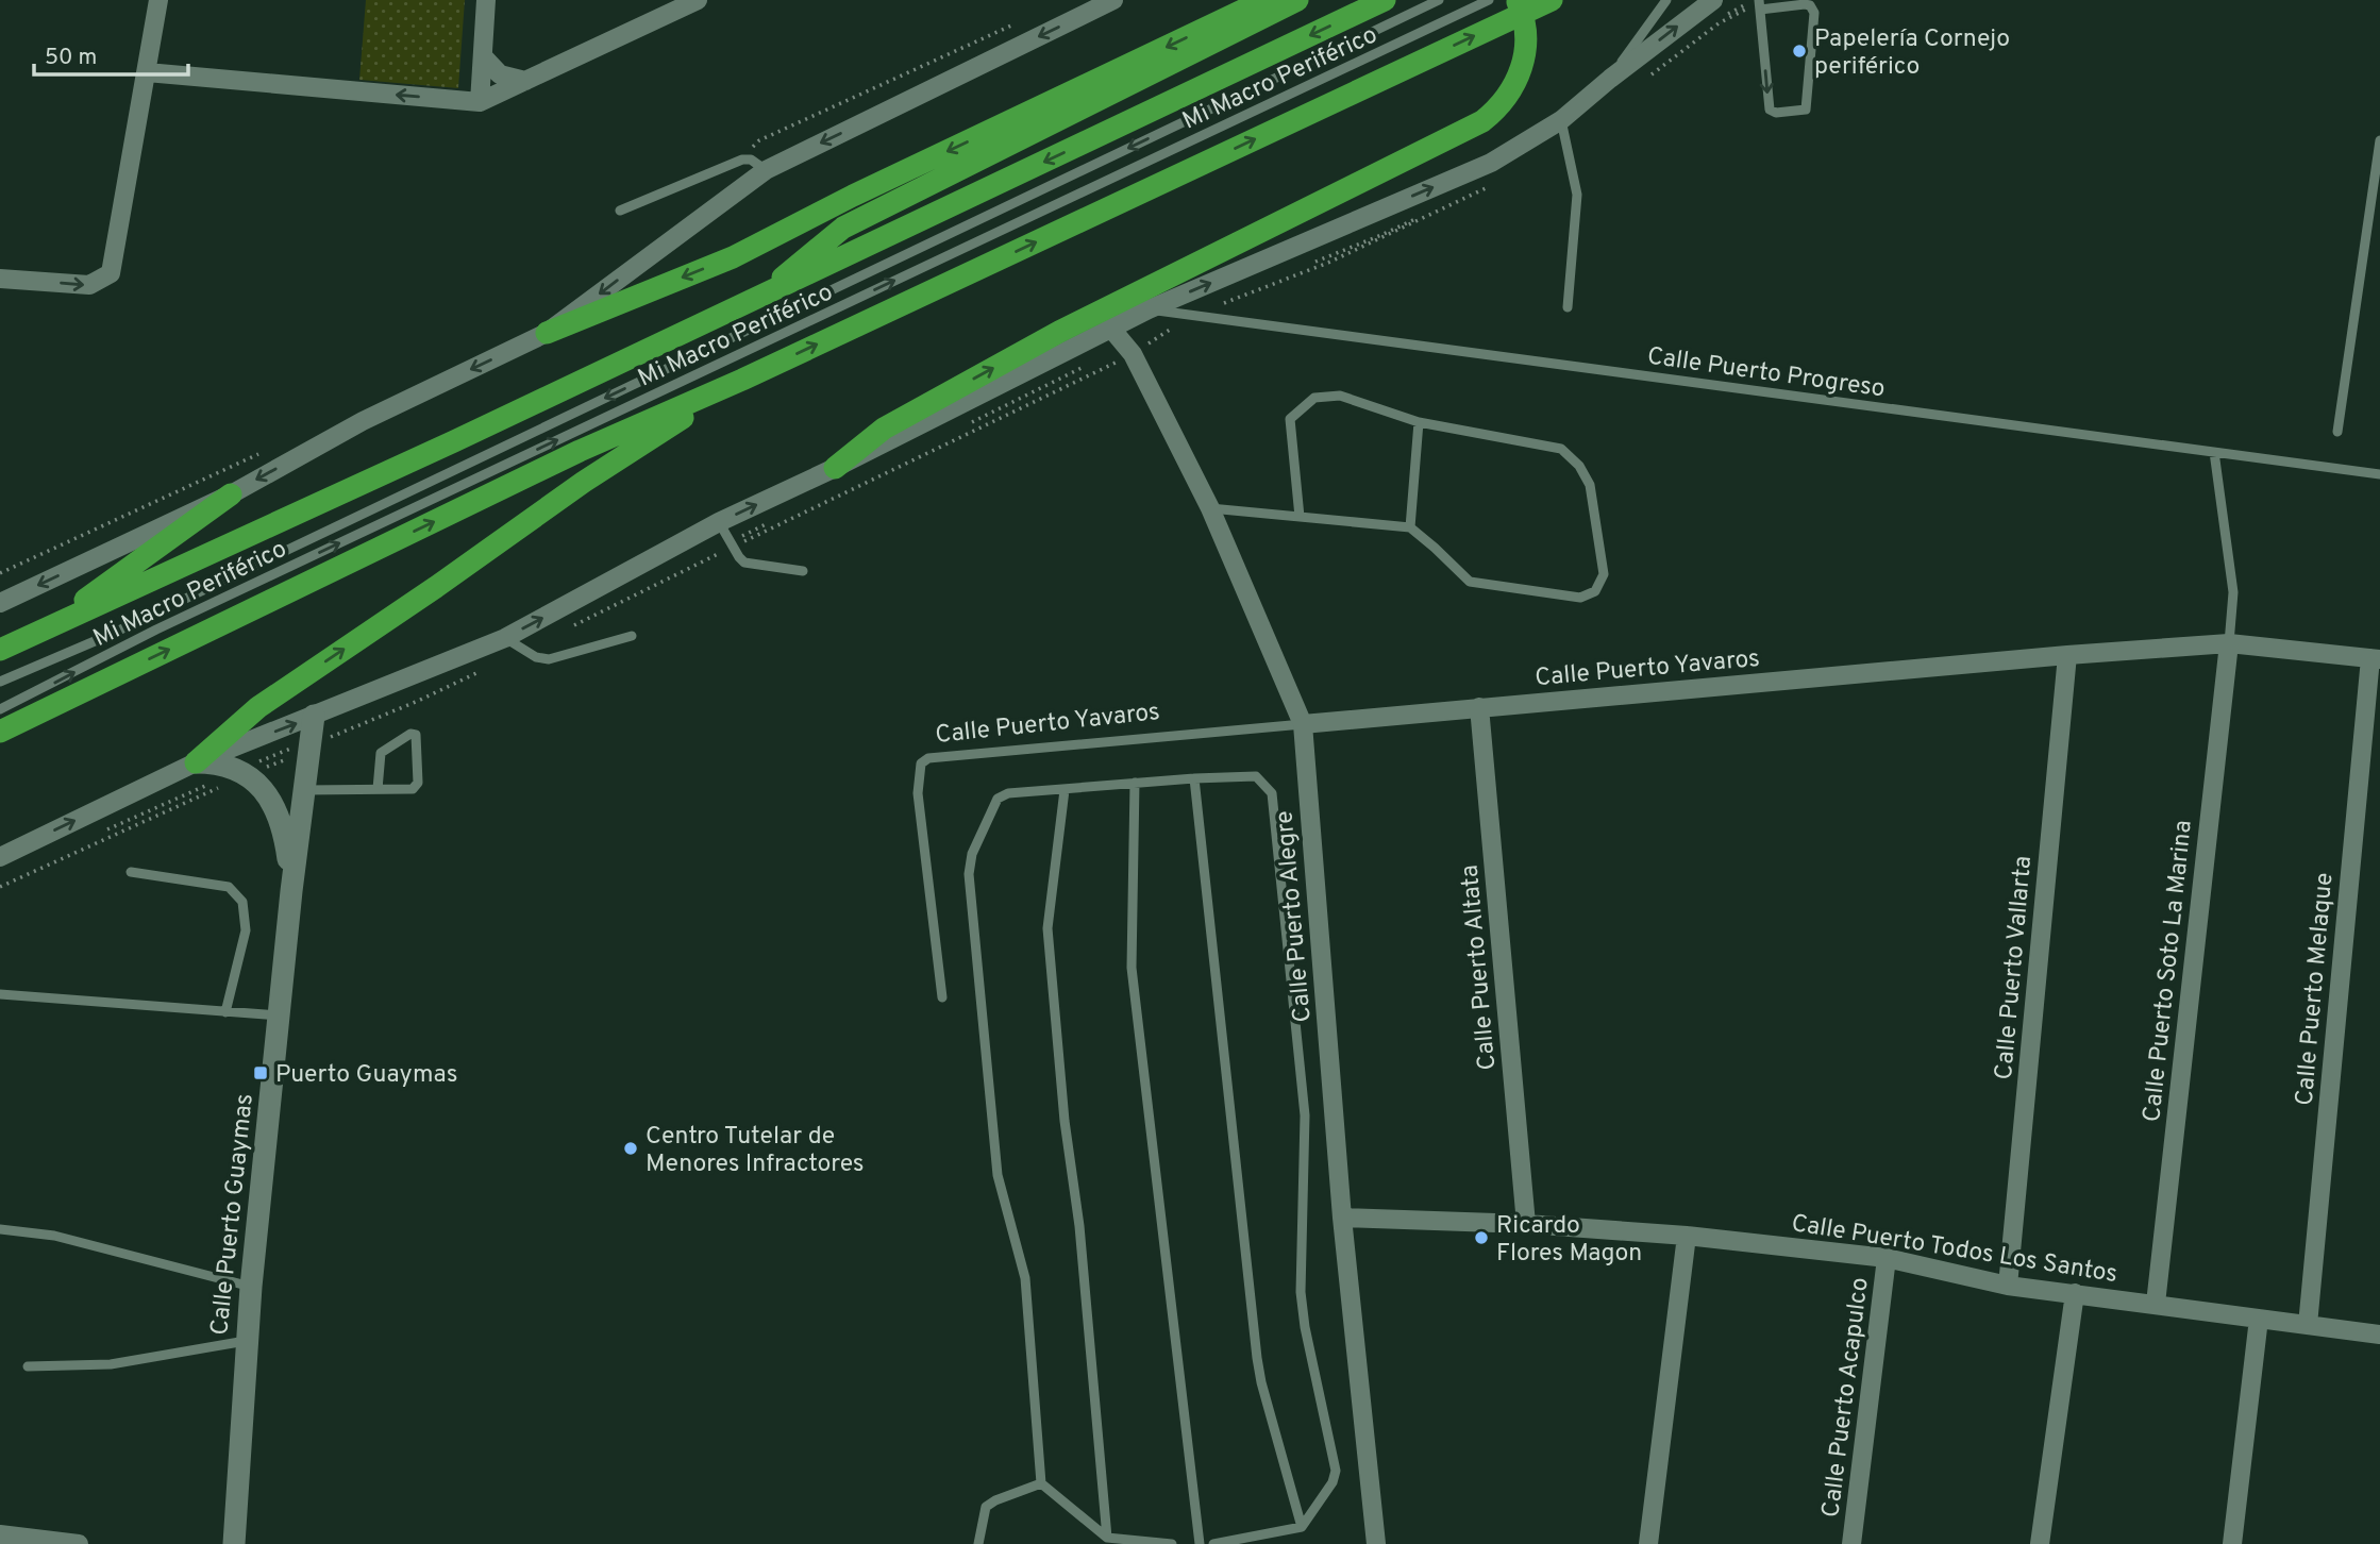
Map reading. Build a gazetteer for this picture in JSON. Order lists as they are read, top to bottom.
{
  "streets": {
    "street": [
      "Calle Puerto Yavaros",
      "Calle Puerto Alegre",
      "Calle Puerto Altata",
      "Calle Puerto Vallarta",
      "Calle Puerto Soto La Marina",
      "Calle Puerto Melaque",
      "Calle Puerto Guaymas",
      "Calle Puerto Todos Los Santos",
      "Calle Puerto Acapulco"
    ],
    "lane": ["Mi Macro Periférico", "Calle Puerto Progreso"]
  },
  "crossings": [
    ["Calle Puerto Yavaros", "Calle Puerto Alegre"],
    ["Calle Puerto Yavaros", "Calle Puerto Altata"],
    ["Calle Puerto Yavaros", "Calle Puerto Vallarta"],
    ["Calle Puerto Yavaros", "Calle Puerto Soto La Marina"],
    ["Calle Puerto Yavaros", "Calle Puerto Melaque"],
    ["Calle Puerto Alegre", "Calle Puerto Todos Los Santos"],
    ["Calle Puerto Altata", "Calle Puerto Todos Los Santos"],
    ["Calle Puerto Vallarta", "Calle Puerto Todos Los Santos"],
    ["Calle Puerto Soto La Marina", "Calle Puerto Todos Los Santos"],
    ["Calle Puerto Melaque", "Calle Puerto Todos Los Santos"],
    ["Calle Puerto Todos Los Santos", "Calle Puerto Acapulco"]
  ],
  "places": {
    "other": ["Papelería Cornejo periférico", "Centro Tutelar de Menores Infractores", "Ricardo Flores Magon"],
    "transit": ["Puerto Guaymas"]
  },
  "scale_bar": "50 m"
}
